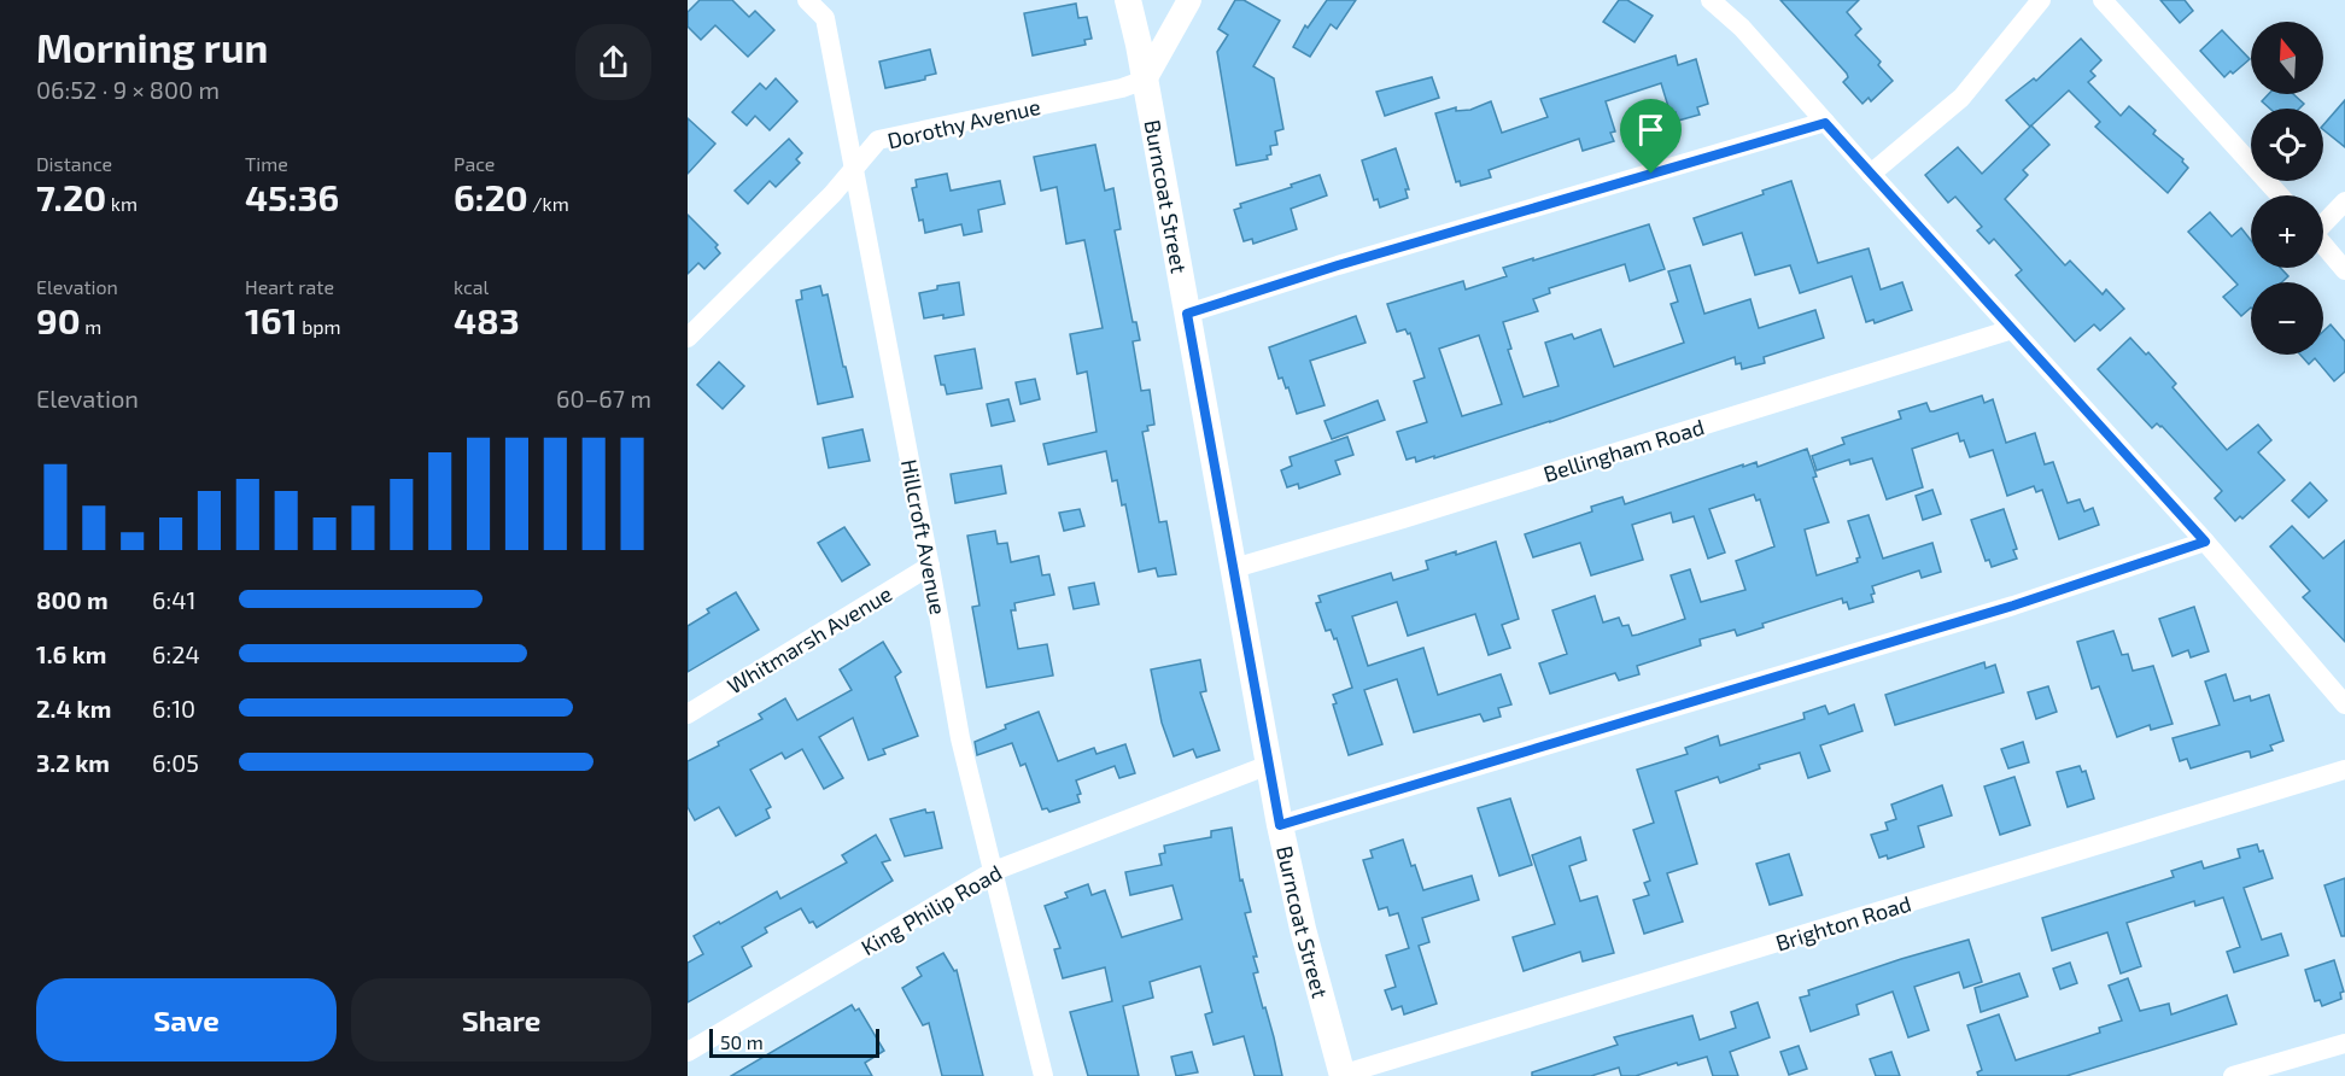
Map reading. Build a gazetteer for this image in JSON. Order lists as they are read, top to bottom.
{
  "streets": {
    "main road": ["Burncoat Street"],
    "street": [
      "Dorothy Avenue",
      "Bellingham Road",
      "Hillcroft Avenue",
      "Whitmarsh Avenue",
      "King Philip Road",
      "Brighton Road"
    ]
  },
  "crossings": [
    ["Dorothy Avenue", "Burncoat Street"],
    ["Dorothy Avenue", "Hillcroft Avenue"],
    ["Burncoat Street", "Bellingham Road"],
    ["Burncoat Street", "King Philip Road"],
    ["Burncoat Street", "Brighton Road"],
    ["Hillcroft Avenue", "Whitmarsh Avenue"],
    ["Hillcroft Avenue", "King Philip Road"]
  ],
  "scale_bar": "50 m",
  "north": "top",
  "page": {
    "heading": ["Morning run", "06:52 · 9 × 800 m"],
    "map_buttons": ["+", "−"],
    "stats": [
      ["Distance", "7.20 km"],
      ["Time", "45:36"],
      ["Pace", "6:20 /km"],
      ["Elevation", "90 m"],
      ["Heart rate", "161 bpm"],
      ["kcal", "483"]
    ],
    "chart": ["Elevation", "60–67 m"],
    "list": [
      {
        "name": "800 m",
        "note": "6:41"
      },
      {
        "name": "1.6 km",
        "note": "6:24"
      },
      {
        "name": "2.4 km",
        "note": "6:10"
      },
      {
        "name": "3.2 km",
        "note": "6:05"
      }
    ],
    "buttons": ["Save", "Share"],
    "scale": "50 m"
  }
}
